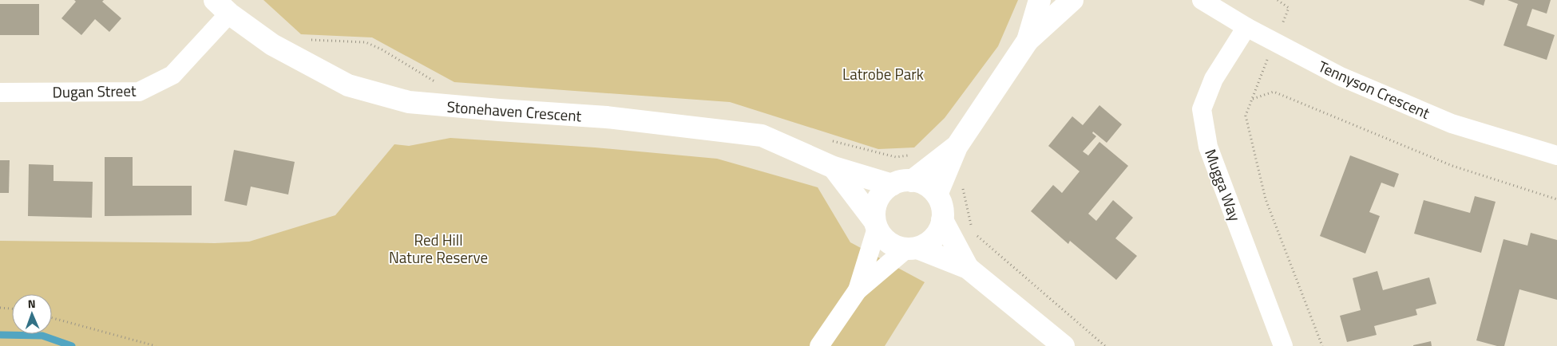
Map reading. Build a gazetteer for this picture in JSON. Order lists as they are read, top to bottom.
{
  "streets": {
    "main road": ["Stonehaven Crescent"],
    "street": ["Tennyson Crescent", "Dugan Street", "Mugga Way"]
  },
  "crossings": [
    ["Tennyson Crescent", "Mugga Way"],
    ["Dugan Street", "Stonehaven Crescent"]
  ],
  "parks": ["Latrobe Park", "Red Hill Nature Reserve"],
  "north": "top"
}
